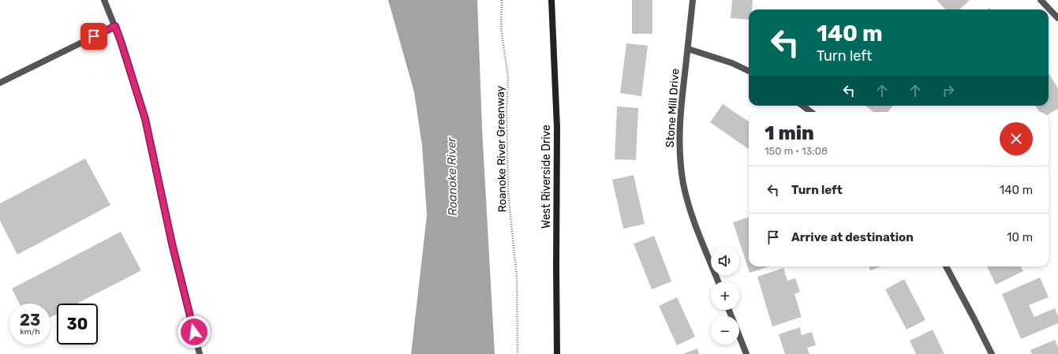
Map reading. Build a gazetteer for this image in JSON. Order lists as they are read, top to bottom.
{
  "streets": {
    "street": ["Stone Mill Drive", "West Riverside Drive"],
    "path": ["Roanoke River Greenway"]
  },
  "water": ["Roanoke River"],
  "page": {
    "turn": ["140 m", "Turn left"],
    "heading": ["1 min", "150 m · 13:08"],
    "list": [
      {
        "name": "Turn left",
        "value": "140 m"
      },
      {
        "name": "Arrive at destination",
        "value": "10 m"
      }
    ],
    "map_buttons": ["+", "−"],
    "speed": "23 km/h",
    "limit": "30"
  }
}
